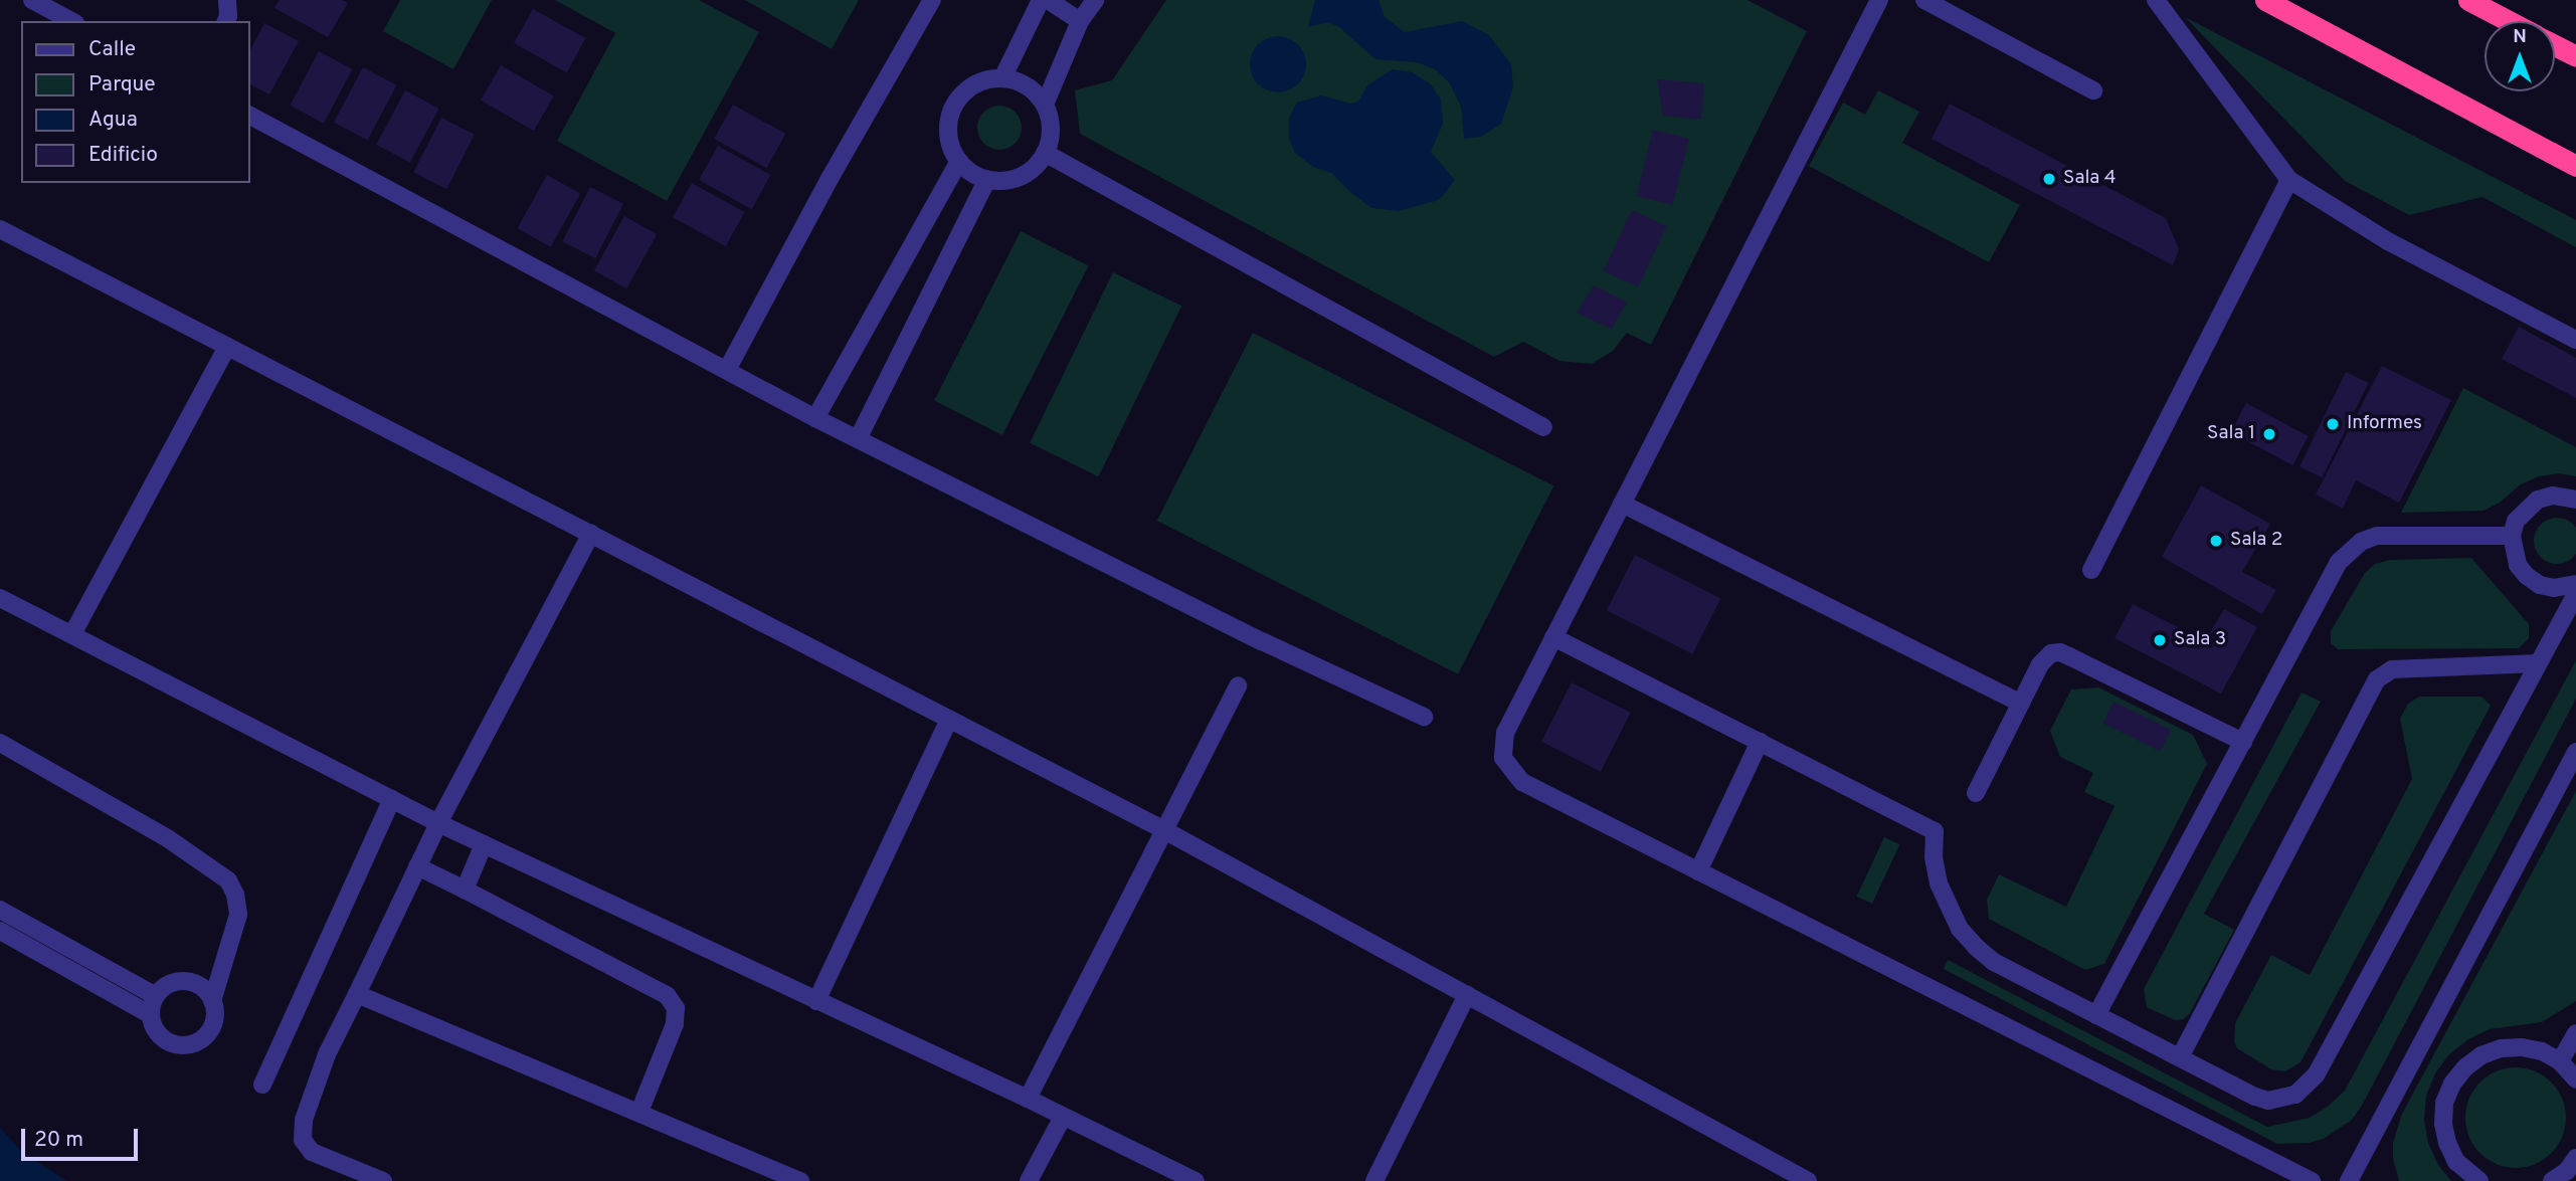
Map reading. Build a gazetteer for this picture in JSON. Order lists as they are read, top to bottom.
{
  "places": [
    "Sala 4",
    "Informes",
    "Sala 1",
    "Sala 2",
    "Sala 3"
  ],
  "legend": [
    "Calle",
    "Parque",
    "Agua",
    "Edificio"
  ],
  "scale_bar": "20 m",
  "north": "top"
}
